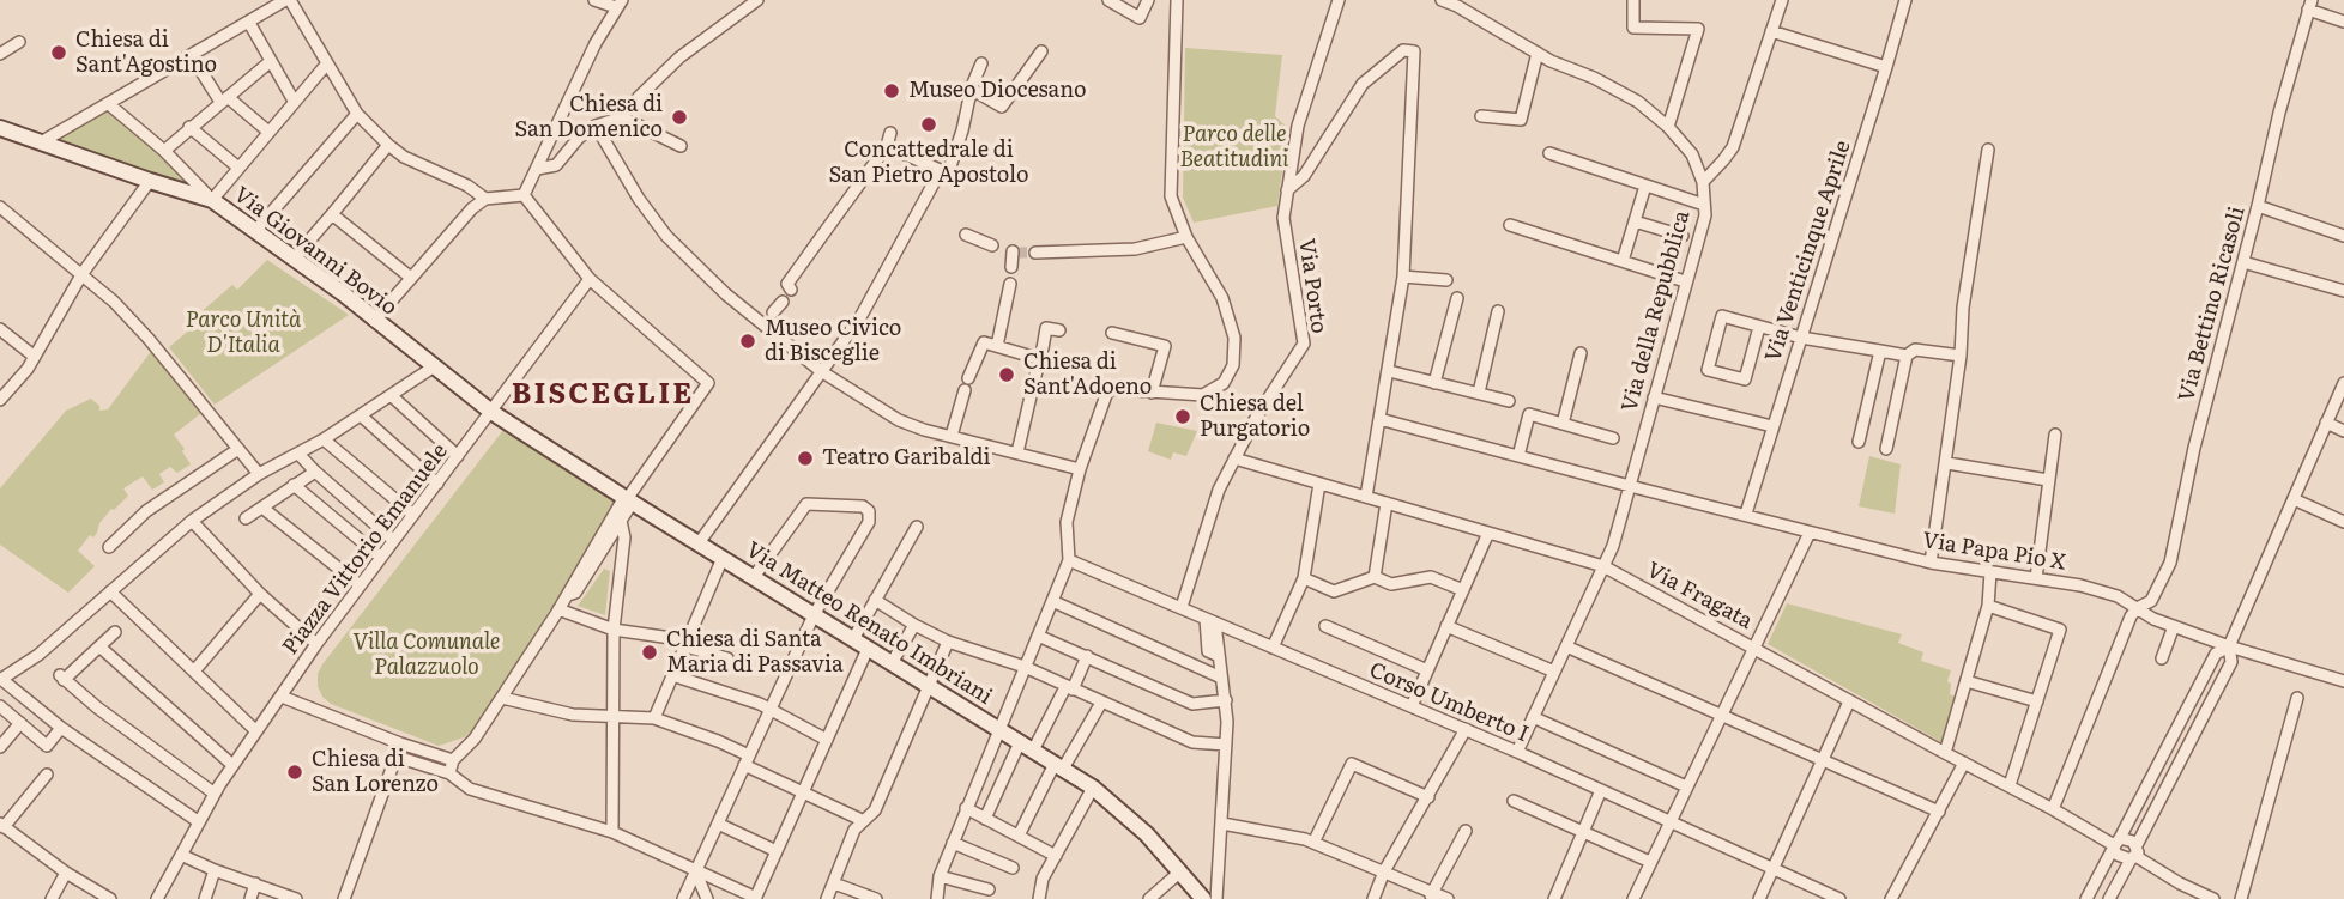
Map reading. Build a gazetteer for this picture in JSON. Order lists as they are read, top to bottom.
{
  "streets": {
    "street": [
      "Via Giovanni Bovio",
      "Via Venticinque Aprile",
      "Via Porto",
      "Via Bettino Ricasoli",
      "Via della Repubblica",
      "Piazza Vittorio Emanuele",
      "Via Papa Pio X",
      "Via Fragata",
      "Via Matteo Renato Imbriani",
      "Corso Umberto I"
    ]
  },
  "crossings": [
    ["Via Giovanni Bovio", "Piazza Vittorio Emanuele"],
    ["Via Giovanni Bovio", "Via Matteo Renato Imbriani"],
    ["Via Venticinque Aprile", "Via Papa Pio X"],
    ["Via Porto", "Via Fragata"],
    ["Via Porto", "Corso Umberto I"],
    ["Via Bettino Ricasoli", "Via Papa Pio X"],
    ["Via Bettino Ricasoli", "Via Fragata"],
    ["Via della Repubblica", "Via Papa Pio X"],
    ["Via della Repubblica", "Via Fragata"],
    ["Via della Repubblica", "Corso Umberto I"],
    ["Piazza Vittorio Emanuele", "Via Matteo Renato Imbriani"]
  ],
  "districts": ["BISCEGLIE"],
  "parks": ["Parco delle Beatitudini", "Parco Unità D'Italia", "Villa Comunale Palazzuolo"],
  "places": [
    "Chiesa di Sant'Agostino",
    "Museo Diocesano",
    "Chiesa di San Domenico",
    "Concattedrale di San Pietro Apostolo",
    "Museo Civico di Bisceglie",
    "Chiesa di Sant'Adoeno",
    "Chiesa del Purgatorio",
    "Teatro Garibaldi",
    "Chiesa di Santa Maria di Passavia",
    "Chiesa di San Lorenzo"
  ]
}
